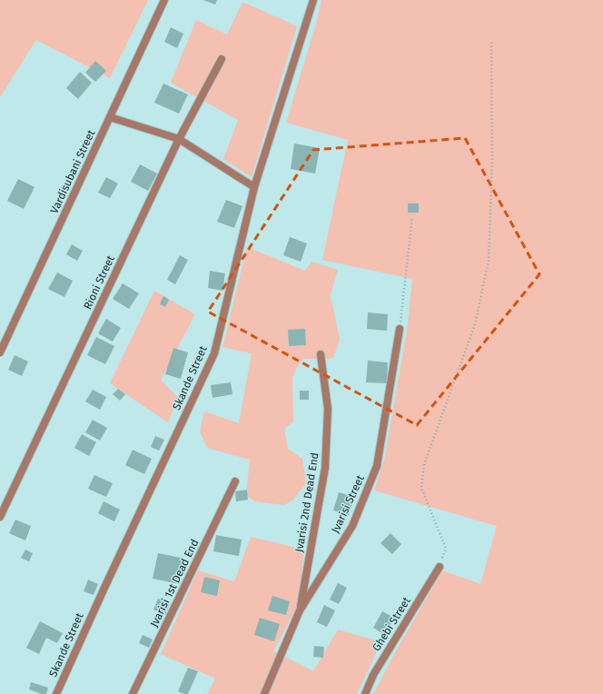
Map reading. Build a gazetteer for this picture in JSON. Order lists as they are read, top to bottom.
{
  "streets": {
    "street": [
      "Vardisubani Street",
      "Rioni Street",
      "Skande Street",
      "Jvarisi 2nd Dead End",
      "Jvarisi Street",
      "Jvarisi 1st Dead End",
      "Ghebi Street"
    ]
  },
  "crossings": [
    ["Jvarisi 2nd Dead End", "Jvarisi Street"]
  ]
}
